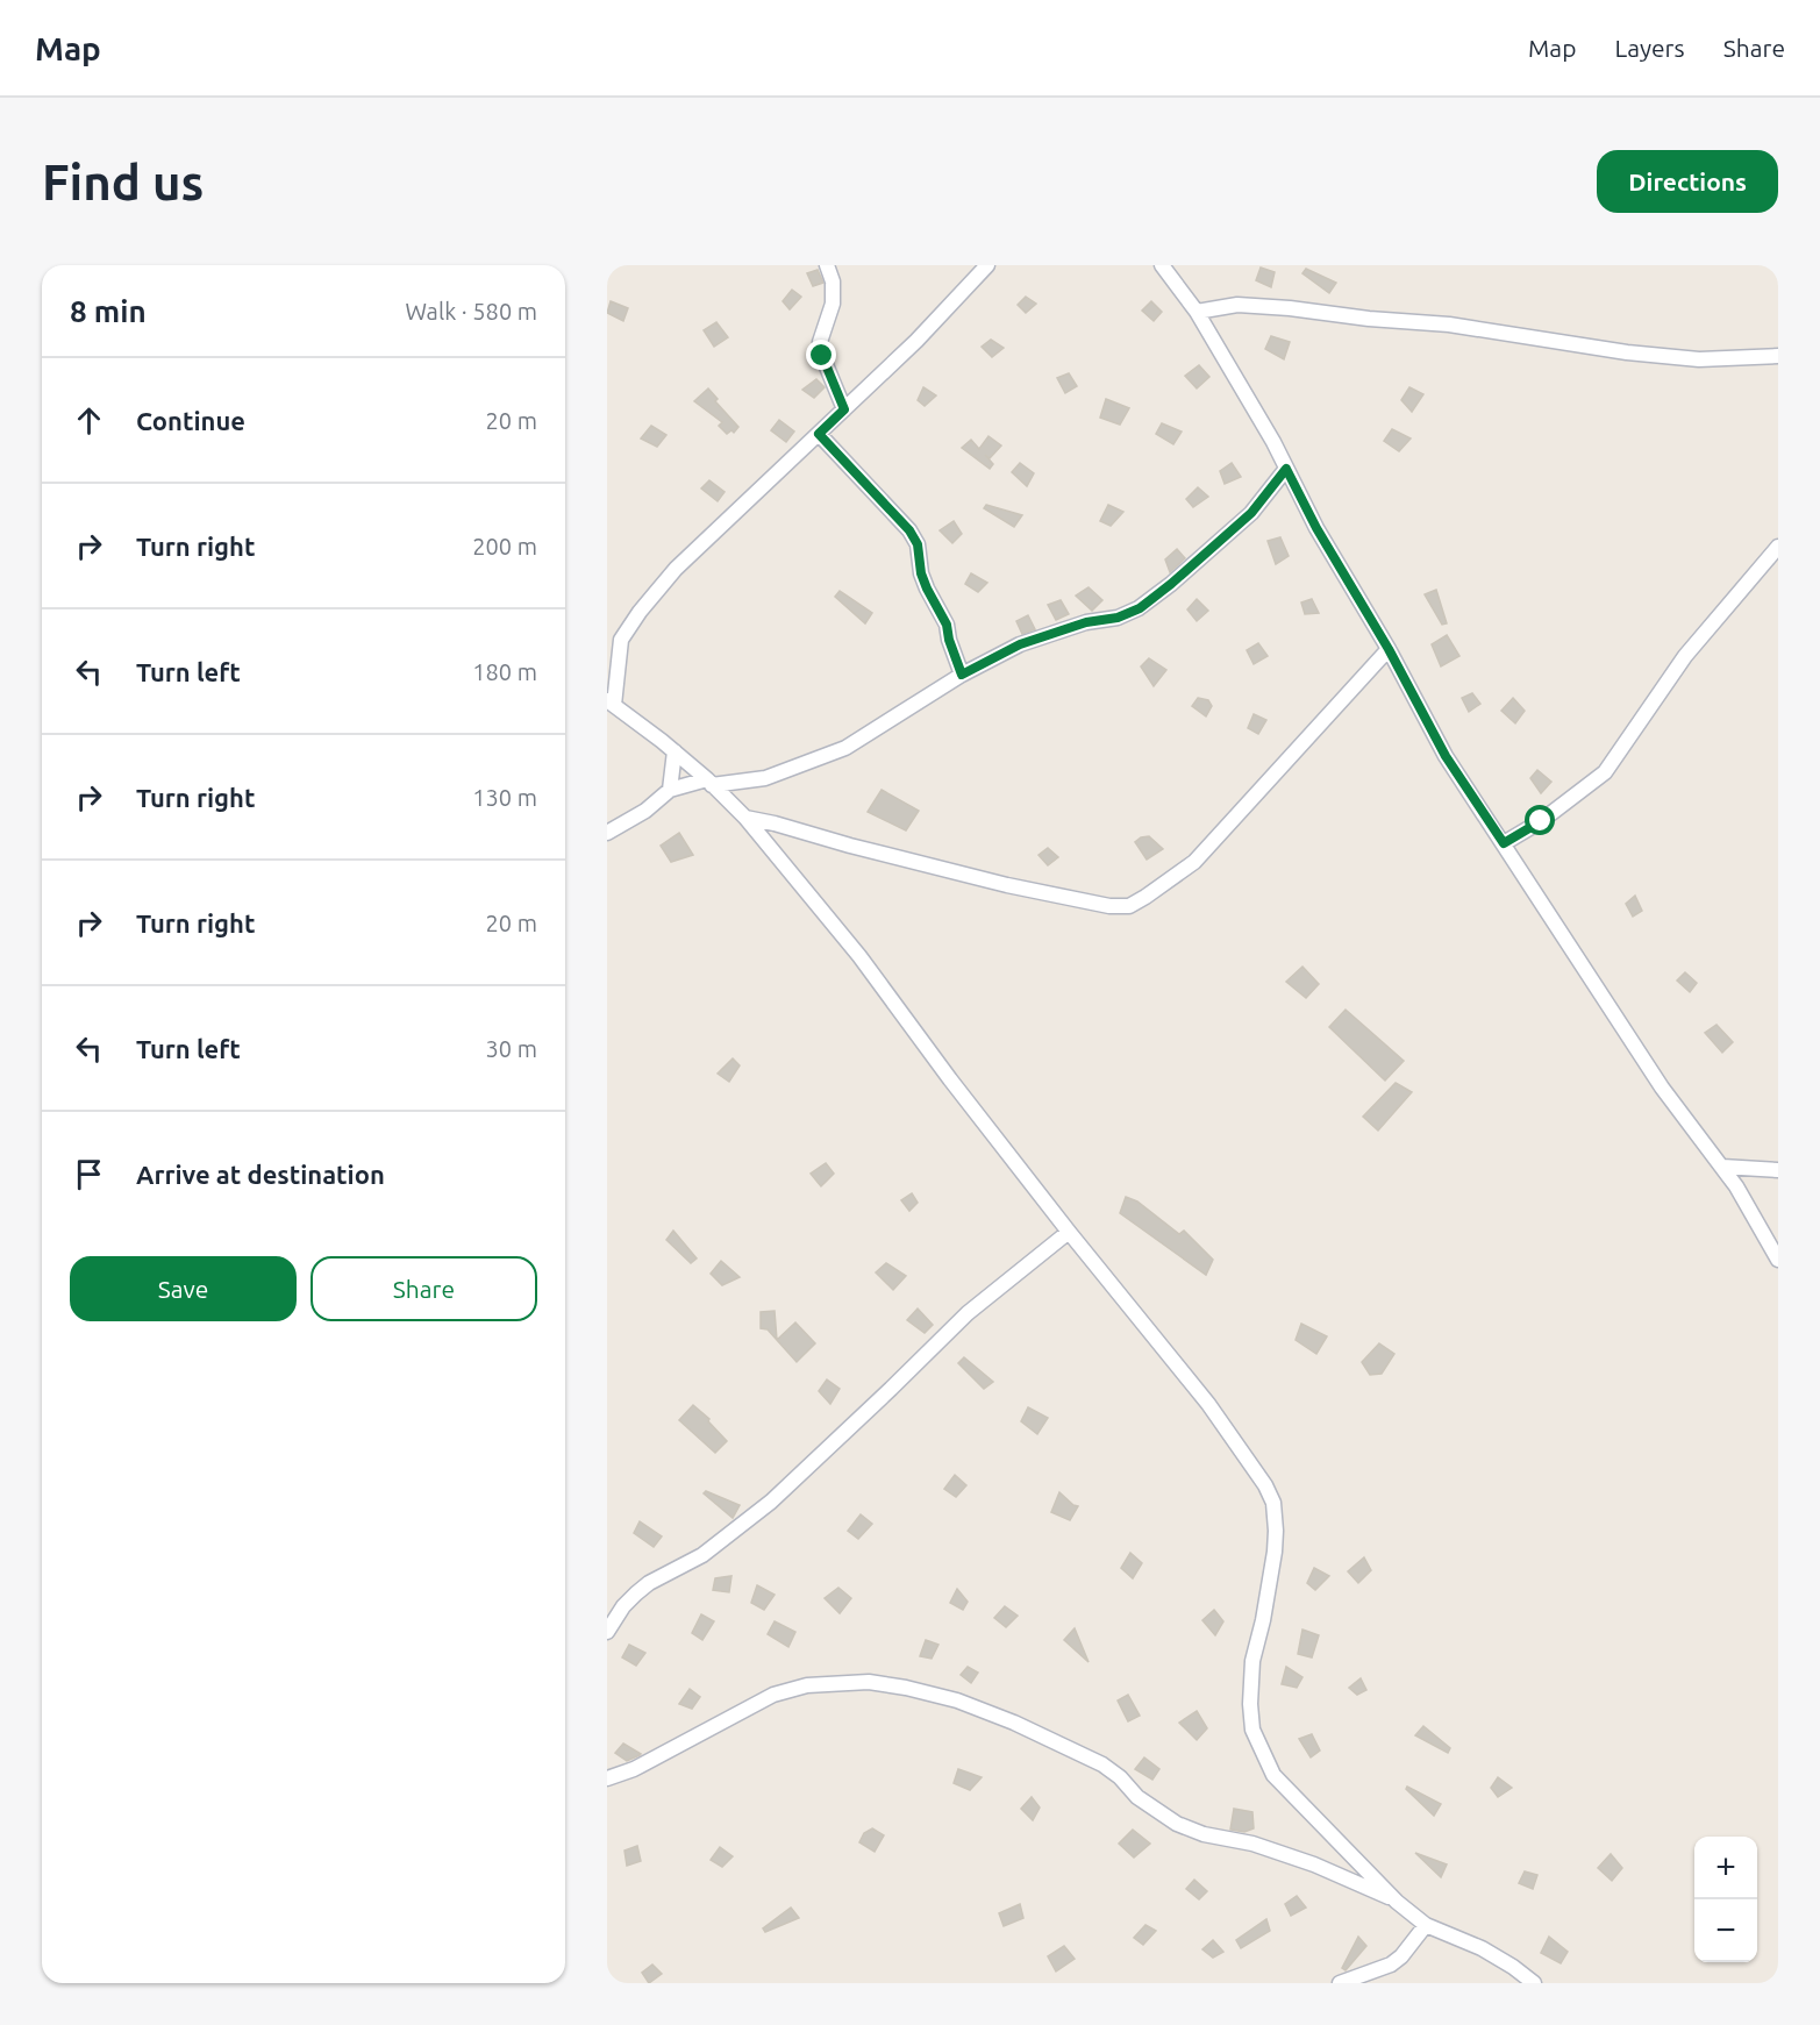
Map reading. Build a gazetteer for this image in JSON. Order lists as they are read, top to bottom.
{
  "page": {
    "header": "Map",
    "nav": ["Map", "Layers", "Share"],
    "buttons": [
      "Directions",
      ["Save", "Share"]
    ],
    "title": "Find us",
    "heading": ["8 min", "Walk · 580 m"],
    "list": [
      ["Continue", "20 m"],
      ["Turn right", "200 m"],
      ["Turn left", "180 m"],
      ["Turn right", "130 m"],
      ["Turn right", "20 m"],
      ["Turn left", "30 m"],
      "Arrive at destination"
    ],
    "map_buttons": ["+", "−"]
  }
}
